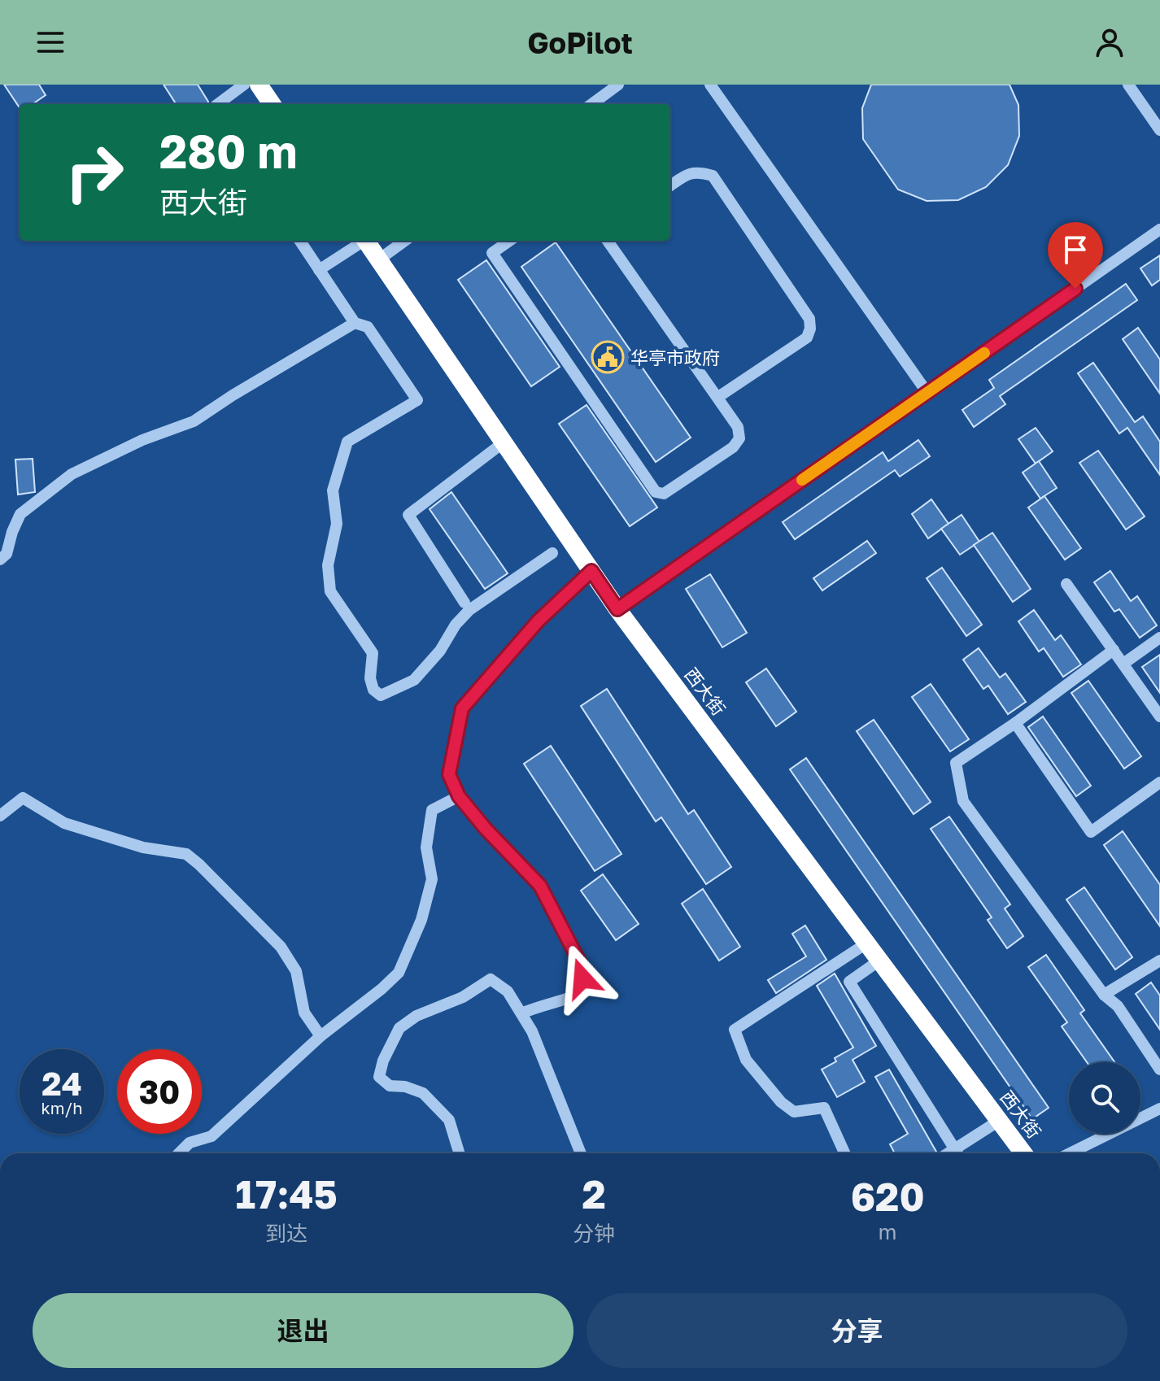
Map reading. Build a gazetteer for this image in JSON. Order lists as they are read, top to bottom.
{
  "streets": {
    "highway": ["西大街"]
  },
  "places": {
    "public building": ["华亭市政府"]
  },
  "page": {
    "header": "GoPilot",
    "turn": ["280 m", "西大街"],
    "speed": "24 km/h",
    "limit": "30",
    "eta": [
      "17:45",
      "到达",
      "2",
      "分钟",
      "620",
      "m"
    ],
    "buttons": ["退出", "分享"]
  }
}
